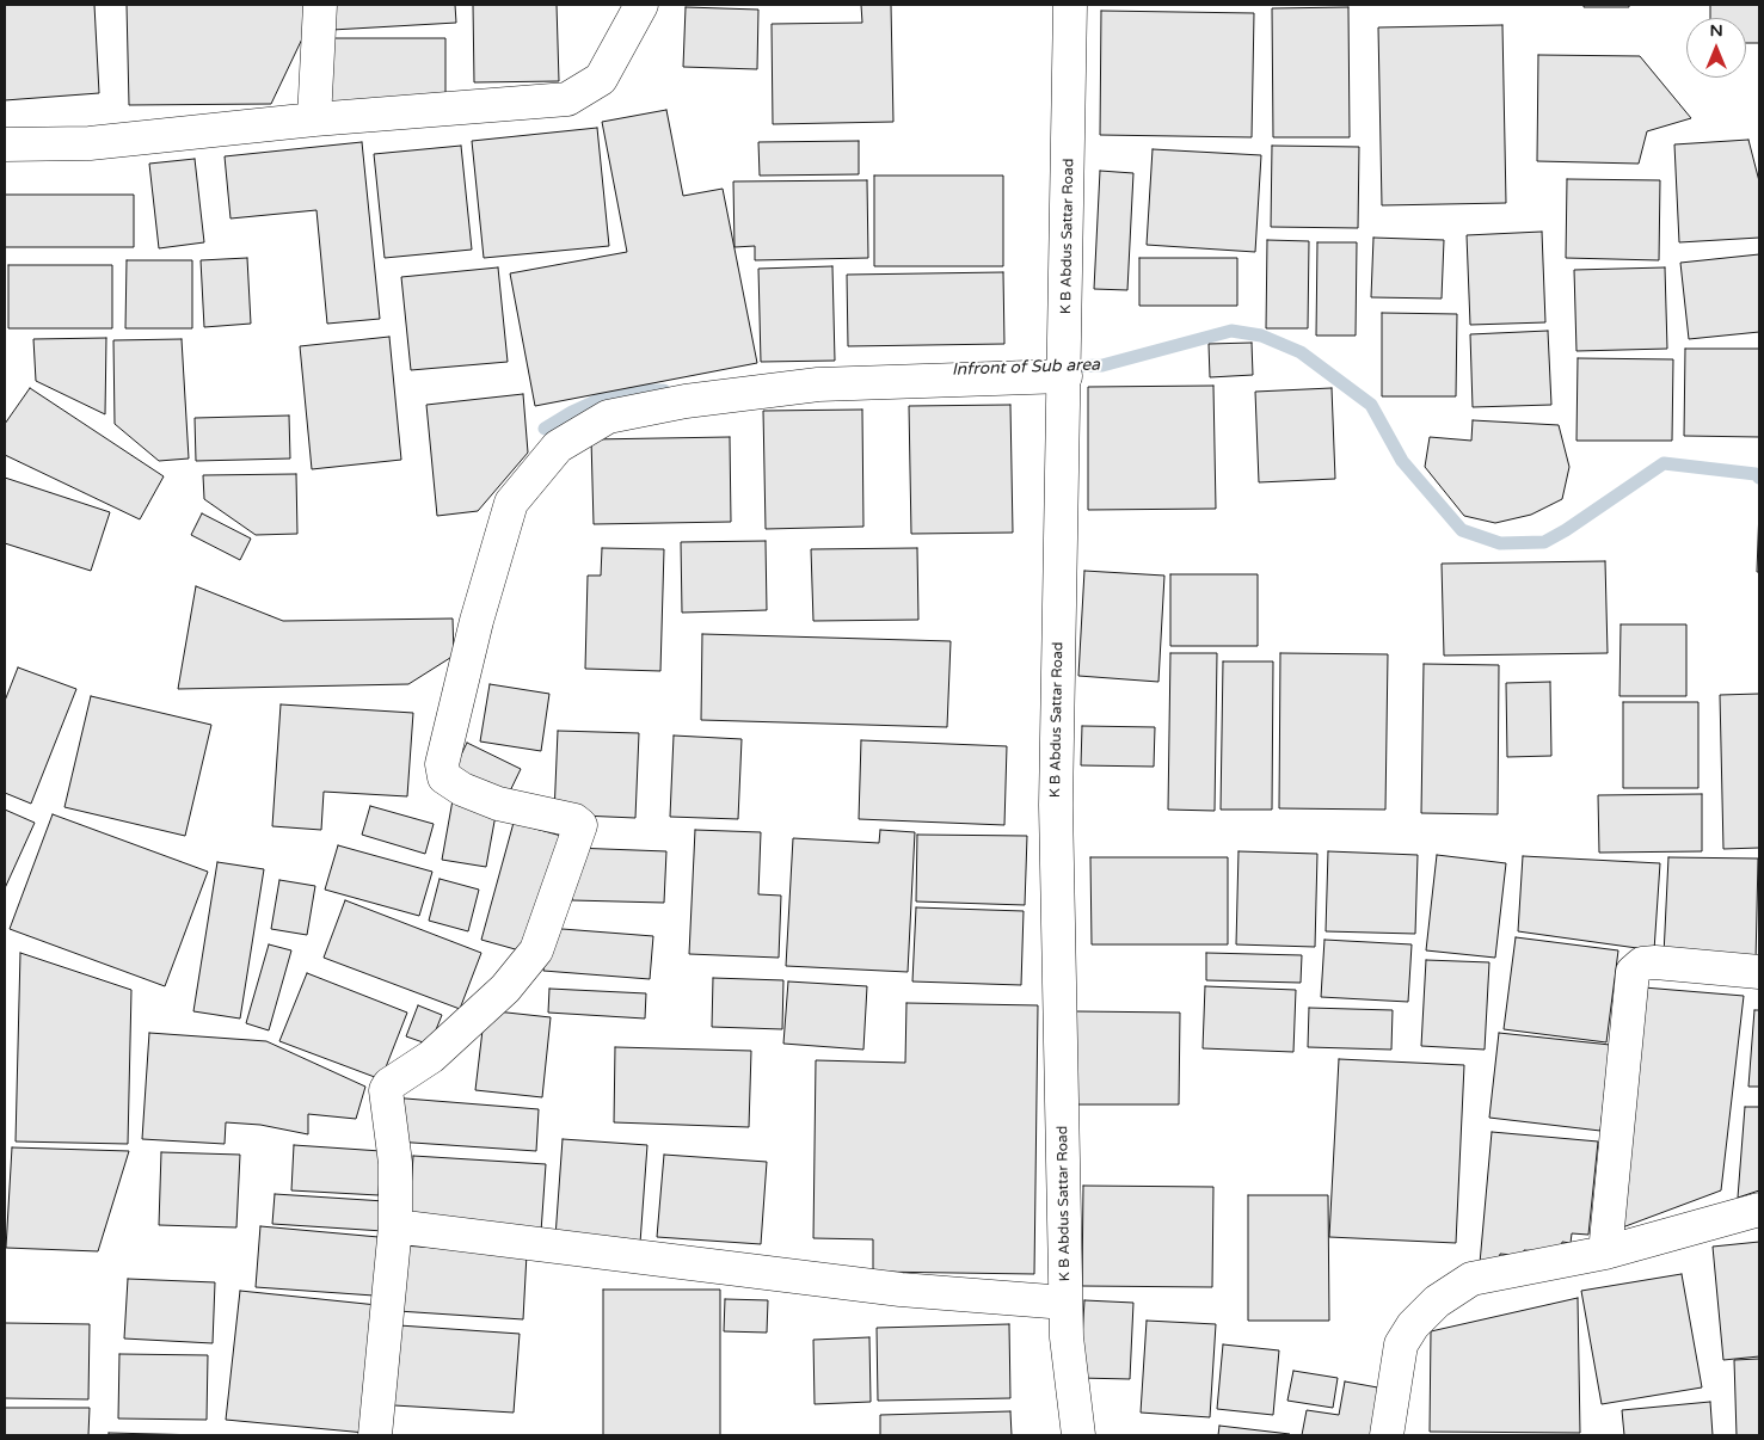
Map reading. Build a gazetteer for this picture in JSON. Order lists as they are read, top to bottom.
{
  "streets": {
    "street": ["K B Abdus Sattar Road"]
  },
  "water": ["Infront of Sub area"],
  "north": "top"
}
